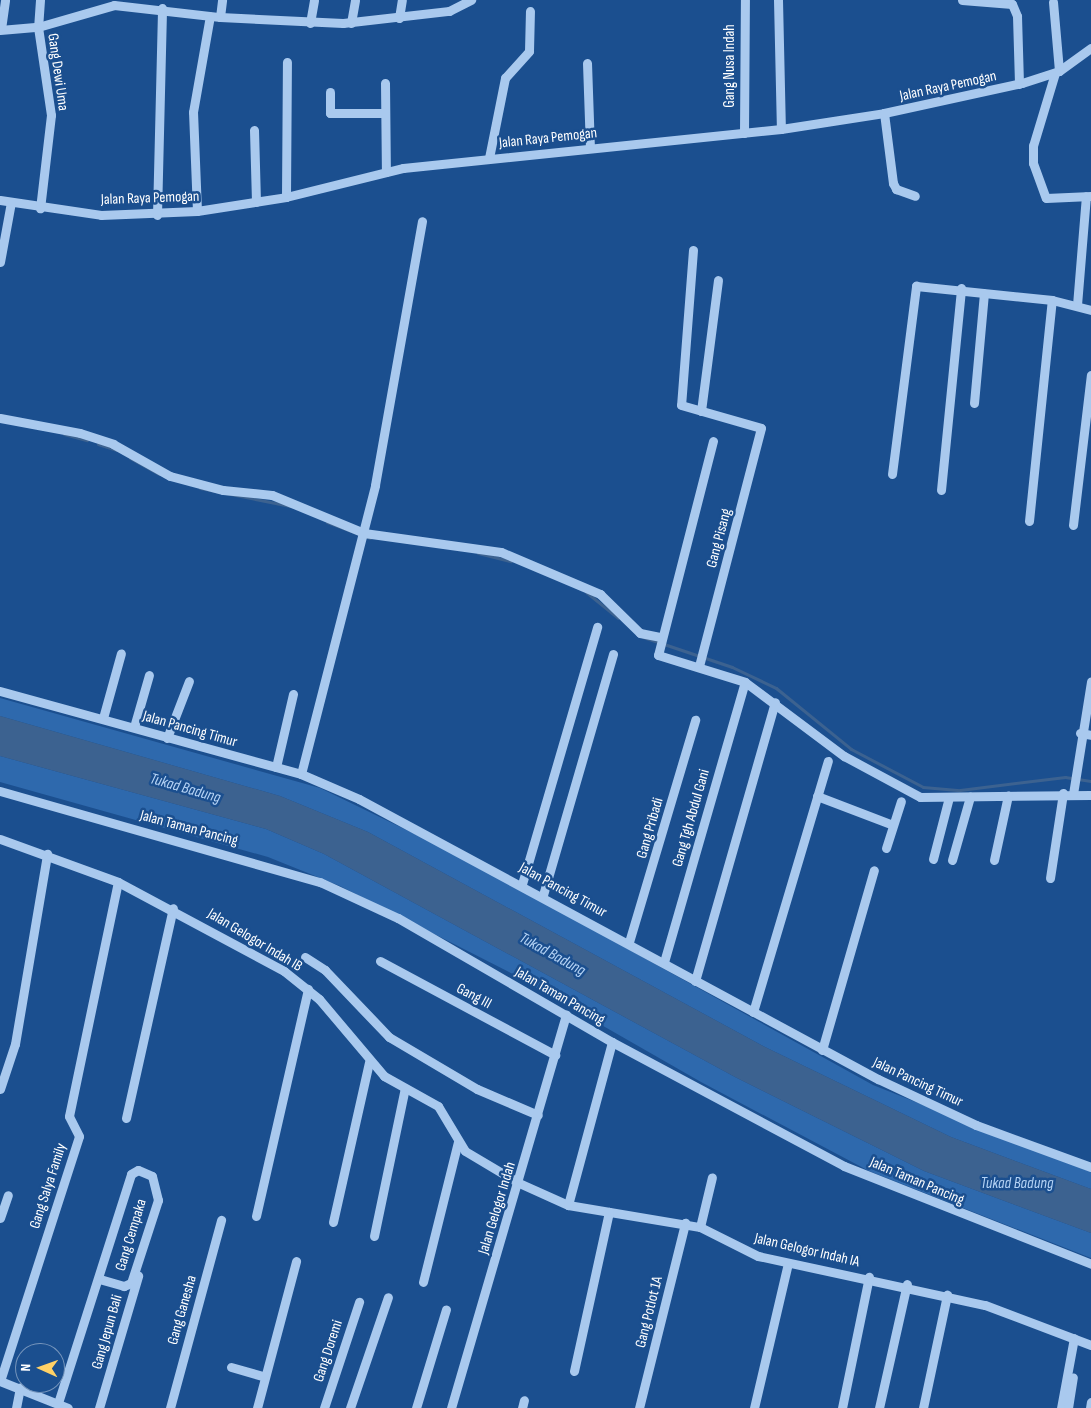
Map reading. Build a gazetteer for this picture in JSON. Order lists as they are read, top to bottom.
{
  "streets": {
    "street": [
      "Gang Nusa Indah",
      "Gang Dewi Uma",
      "Jalan Raya Pemogan",
      "Gang Pisang",
      "Jalan Pancing Timur",
      "Gang Tgh Abdul Gani",
      "Jalan Taman Pancing",
      "Gang Pribadi",
      "Jalan Gelogor Indah IB",
      "Gang III",
      "Gang Salya Family",
      "Jalan Gelogor Indah",
      "Gang Cempaka",
      "Jalan Gelogor Indah IA",
      "Gang Ganesha",
      "Gang Potlot 1A",
      "Gang Jepun Bali",
      "Gang Doremi"
    ]
  },
  "crossings": [
    ["Gang Nusa Indah", "Jalan Raya Pemogan"],
    ["Gang Dewi Uma", "Jalan Raya Pemogan"],
    ["Jalan Pancing Timur", "Gang Tgh Abdul Gani"],
    ["Jalan Pancing Timur", "Gang Pribadi"],
    ["Jalan Taman Pancing", "Jalan Gelogor Indah"],
    ["Jalan Gelogor Indah IB", "Gang Salya Family"],
    ["Jalan Gelogor Indah IB", "Jalan Gelogor Indah"],
    ["Jalan Gelogor Indah IB", "Jalan Gelogor Indah IA"],
    ["Gang III", "Jalan Gelogor Indah"],
    ["Jalan Gelogor Indah", "Jalan Gelogor Indah IA"],
    ["Jalan Gelogor Indah IA", "Gang Potlot 1A"]
  ],
  "water": ["Tukad Badung"],
  "north": "left"
}
